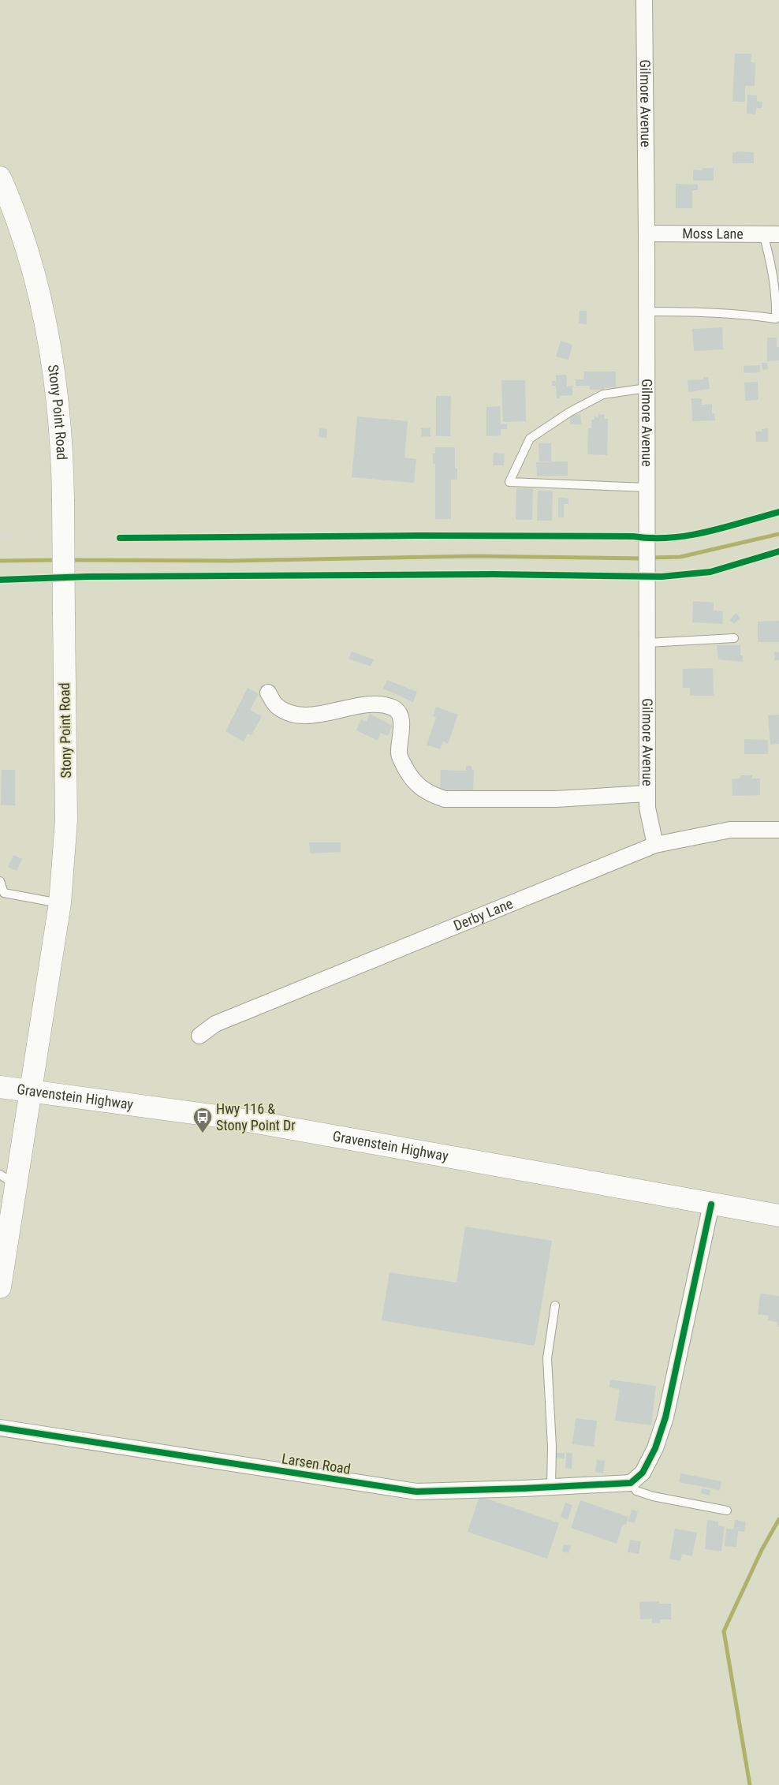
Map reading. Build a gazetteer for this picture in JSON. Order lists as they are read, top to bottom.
{
  "streets": {
    "main road": ["Stony Point Road", "Gravenstein Highway"],
    "street": [
      "Gilmore Avenue",
      "Moss Lane",
      "Derby Lane",
      "Larsen Road"
    ]
  },
  "crossings": [
    ["Gilmore Avenue", "Moss Lane"],
    ["Gilmore Avenue", "Derby Lane"],
    ["Stony Point Road", "Gravenstein Highway"]
  ],
  "places": {
    "bus stop": ["Hwy 116 & Stony Point Dr"]
  }
}
